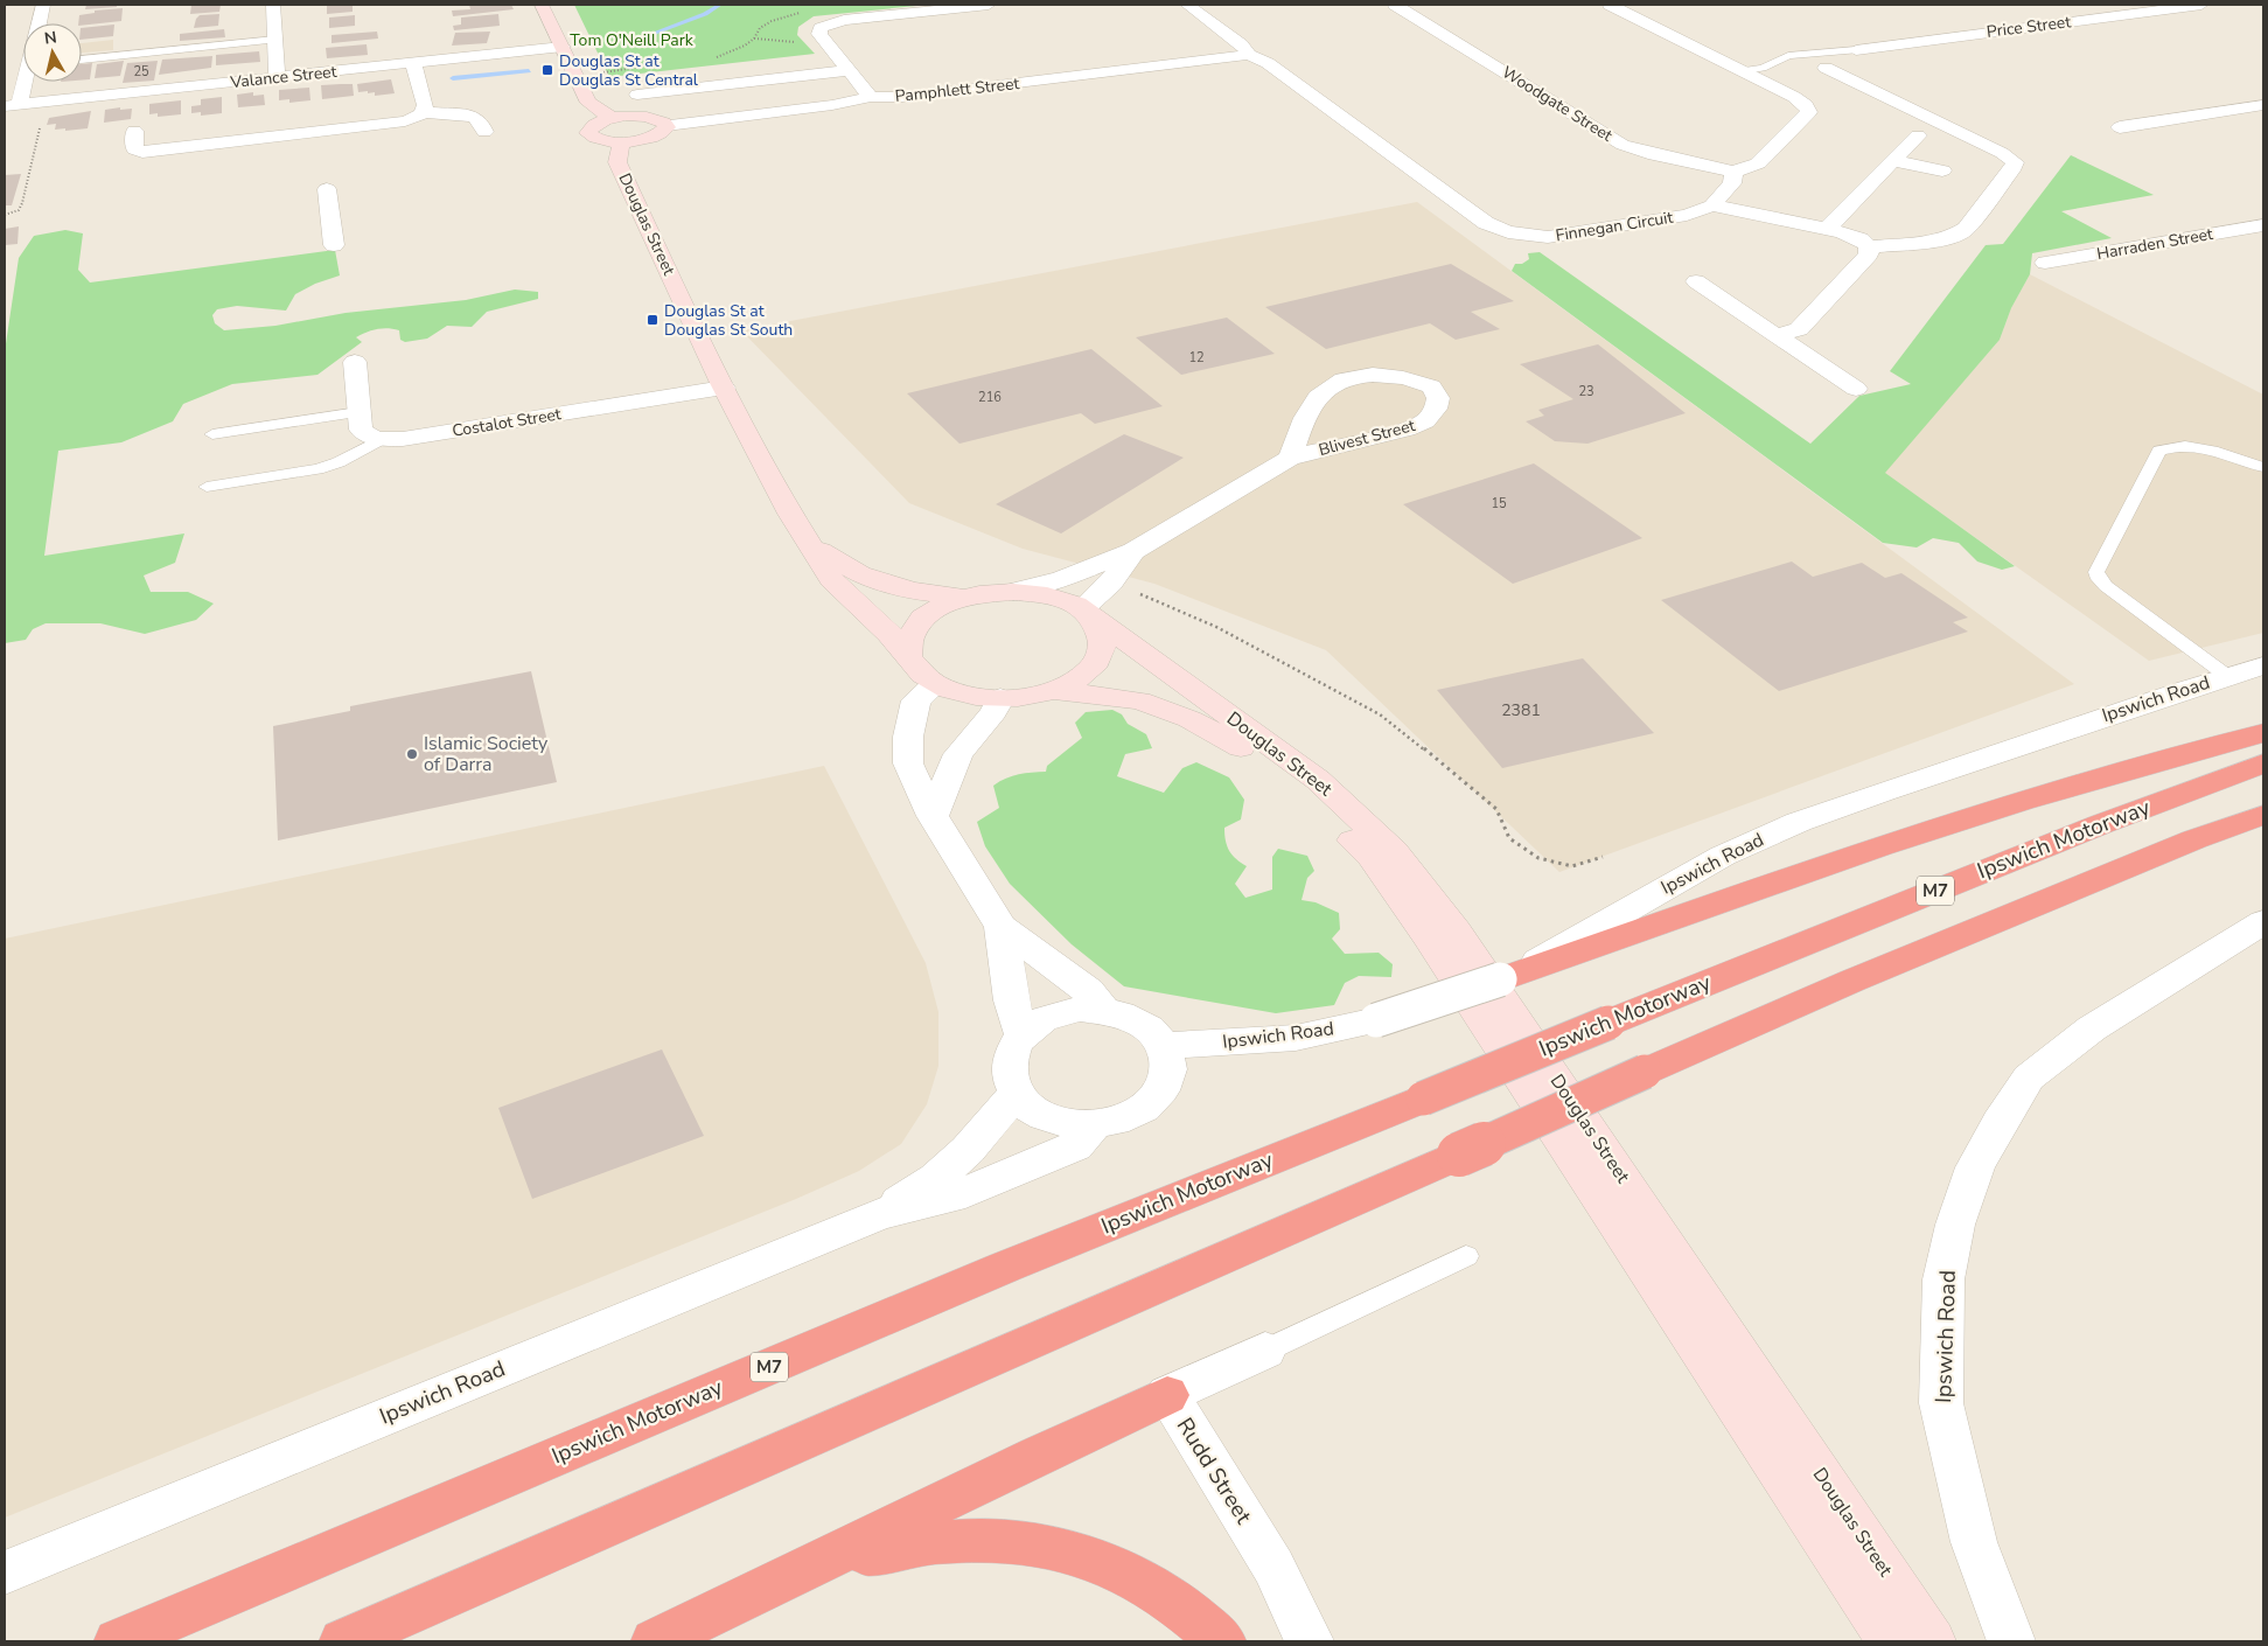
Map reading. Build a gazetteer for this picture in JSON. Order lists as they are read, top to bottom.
{
  "streets": {
    "highway": ["Ipswich Motorway", "M7"],
    "main road": ["Douglas Street"],
    "street": [
      "Price Street",
      "Valance Street",
      "Pamphlett Street",
      "Woodgate Street",
      "Finnegan Circuit",
      "Harraden Street",
      "Costalot Street",
      "Blivest Street",
      "Ipswich Road",
      "Rudd Street"
    ]
  },
  "crossings": [
    ["Pamphlett Street", "Finnegan Circuit"],
    ["Woodgate Street", "Finnegan Circuit"],
    ["Douglas Street", "Costalot Street"],
    ["Douglas Street", "Blivest Street"]
  ],
  "parks": ["Tom O'Neill Park"],
  "places": {
    "transit": ["Douglas St at Douglas St Central", "Douglas St at Douglas St South"],
    "other": ["Islamic Society of Darra"]
  },
  "house_numbers": [
    "25",
    "12",
    "23",
    "216",
    "15",
    "2381"
  ],
  "north": "top"
}
